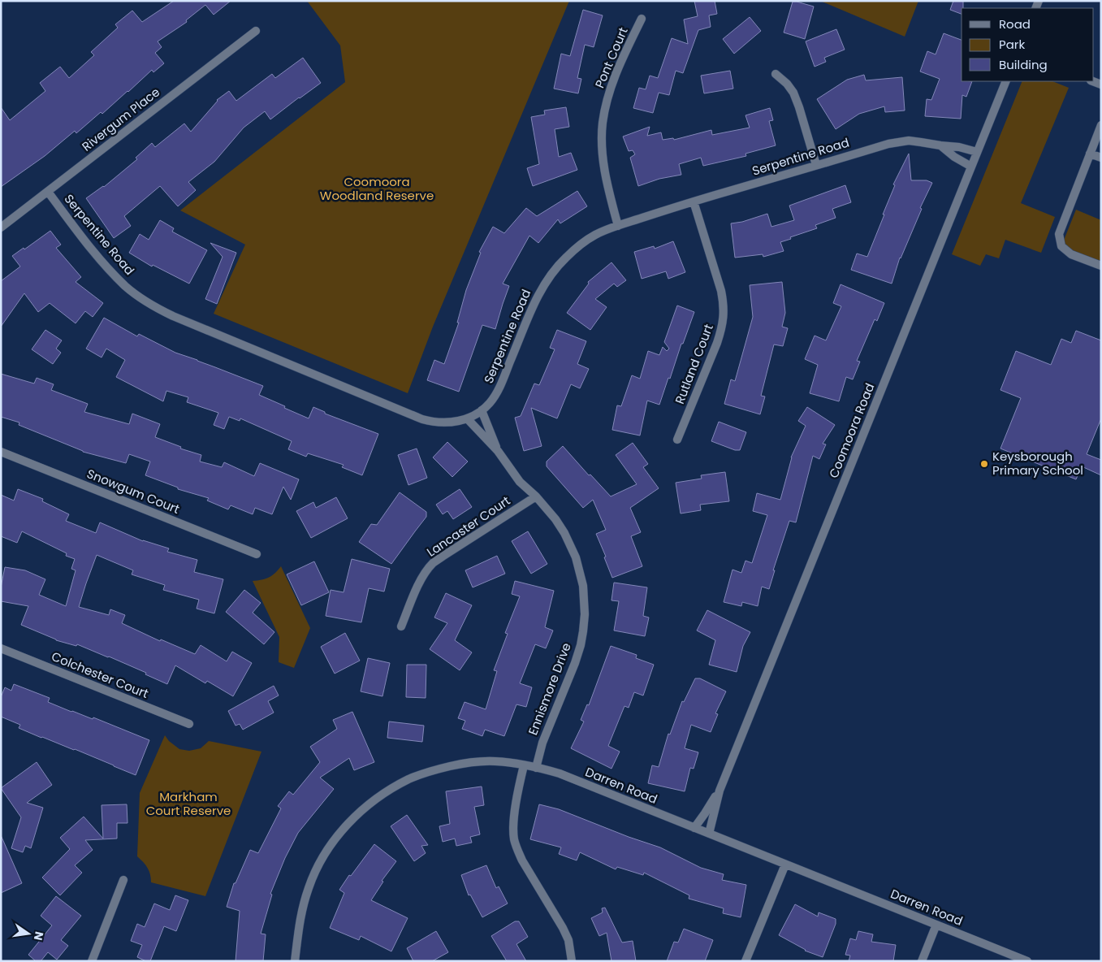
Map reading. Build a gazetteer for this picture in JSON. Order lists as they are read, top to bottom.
{
  "streets": {
    "street": [
      "Pont Court",
      "Rivergum Place",
      "Serpentine Road",
      "Rutland Court",
      "Coomoora Road",
      "Snowgum Court",
      "Lancaster Court",
      "Colchester Court",
      "Ennismore Drive",
      "Darren Road"
    ]
  },
  "crossings": [
    ["Pont Court", "Serpentine Road"],
    ["Rivergum Place", "Serpentine Road"],
    ["Serpentine Road", "Rutland Court"],
    ["Serpentine Road", "Coomoora Road"],
    ["Serpentine Road", "Ennismore Drive"],
    ["Coomoora Road", "Darren Road"],
    ["Lancaster Court", "Ennismore Drive"],
    ["Ennismore Drive", "Darren Road"]
  ],
  "parks": ["Coomoora Woodland Reserve", "Markham Court Reserve"],
  "places": ["Keysborough Primary School"],
  "legend": ["Road", "Park", "Building"],
  "north": "right"
}
